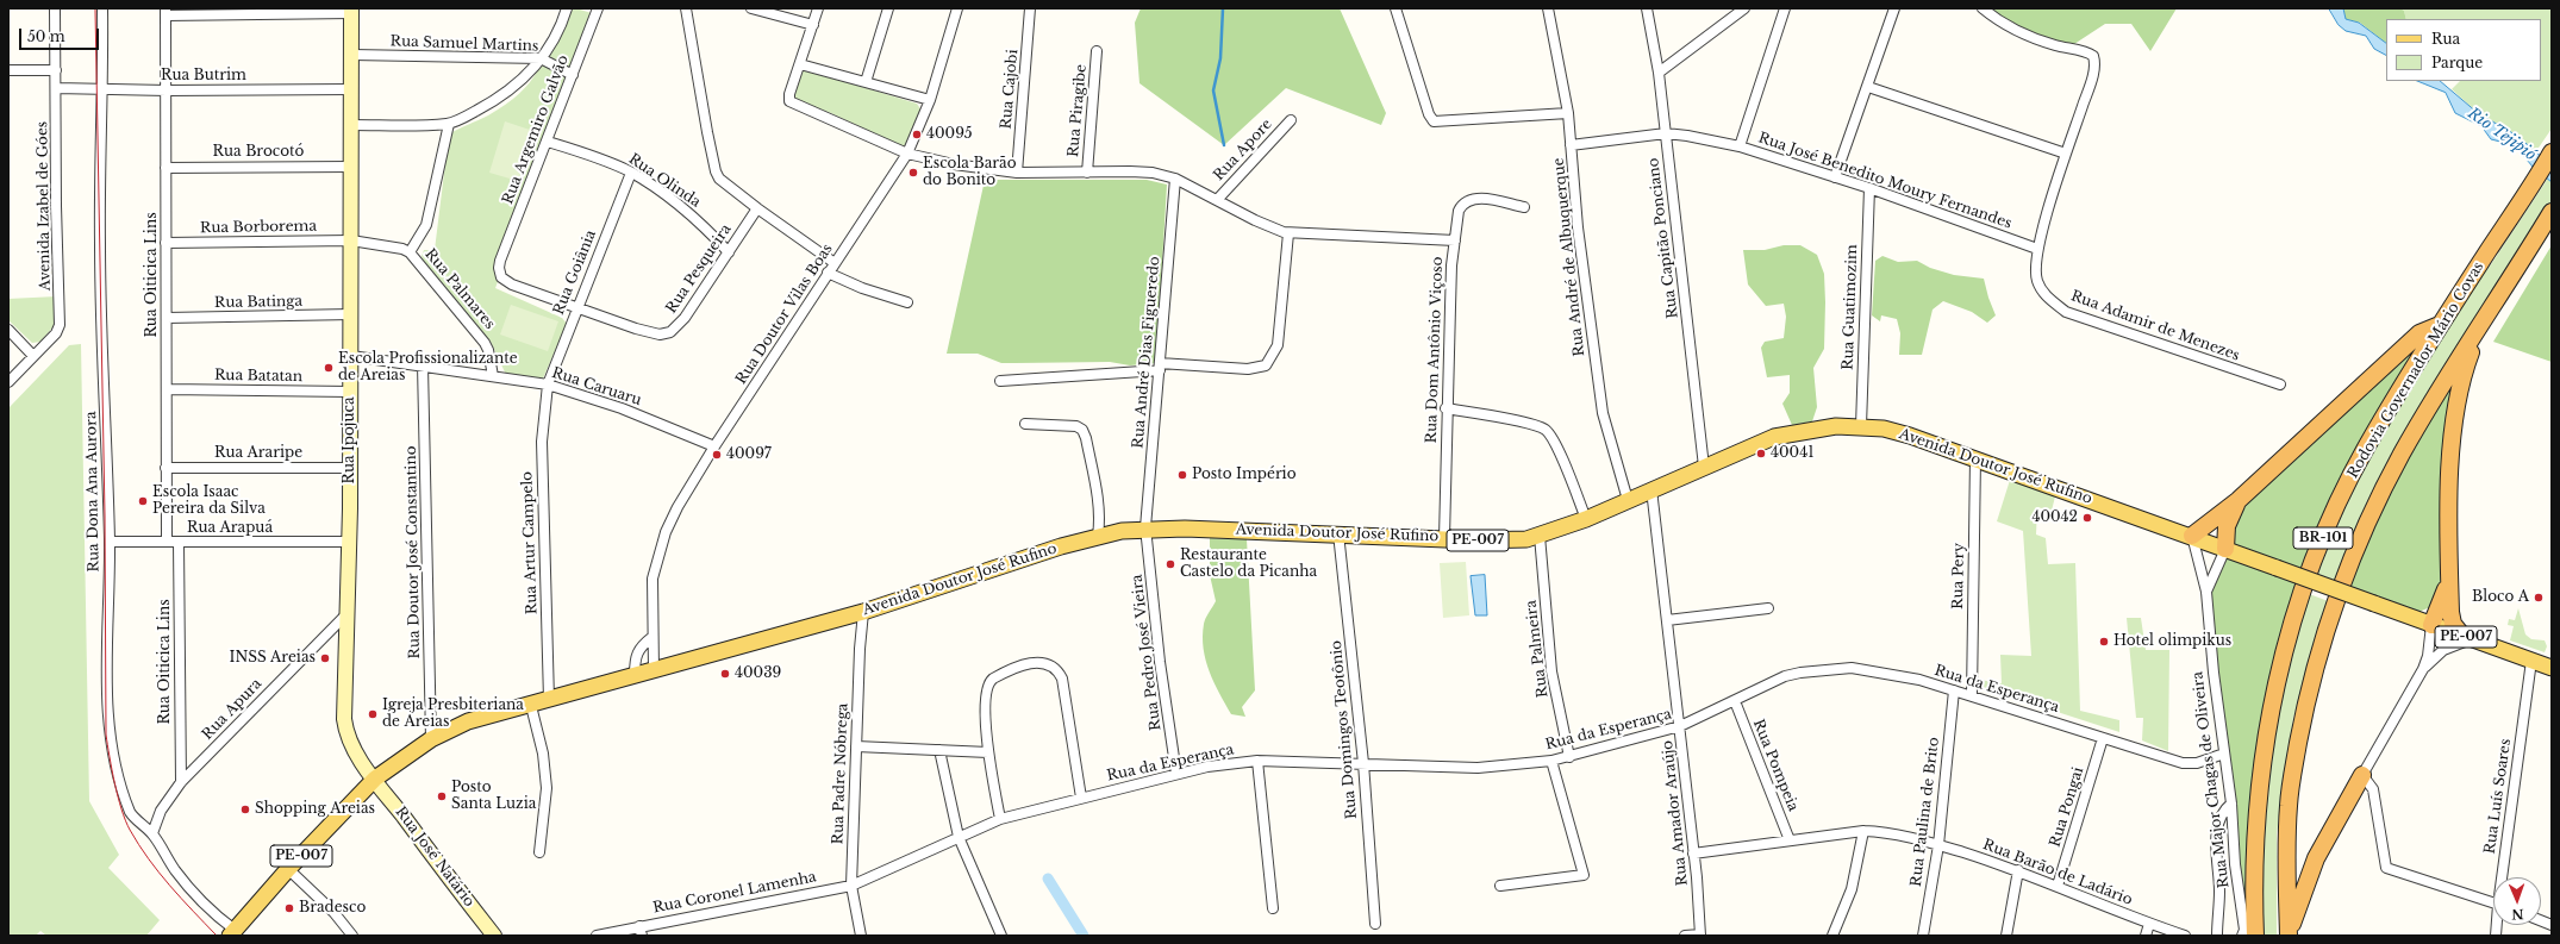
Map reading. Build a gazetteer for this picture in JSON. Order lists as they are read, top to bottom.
{
  "streets": {
    "highway": ["Rodovia Governador Mário Covas", "BR-101"],
    "main road": [
      "Rua Ipojuca",
      "Avenida Doutor José Rufino",
      "PE-007",
      "Rua José Natário"
    ],
    "street": [
      "Rua Samuel Martins",
      "Rua Butrim",
      "Rua Cajobi",
      "Rua Piragibe",
      "Rua Argemiro Galvão",
      "Rua Apore",
      "Rua Brocotó",
      "Rua Olinda",
      "Rua José Benedito Moury Fernandes",
      "Avenida Izabel de Góes",
      "Rua Borborema",
      "Rua Capitão Ponciano",
      "Rua André de Albuquerque",
      "Rua Pesqueira",
      "Rua Goiânia",
      "Rua Oiticica Lins",
      "Rua Palmares",
      "Rua Batinga",
      "Rua Guatimozim",
      "Rua Doutor Vilas Boas",
      "Rua Adamir de Menezes",
      "Rua Dom Antônio Viçoso",
      "Rua André Dias Figueredo",
      "Rua Batatan",
      "Rua Caruaru",
      "Rua Araripe",
      "Rua Dona Ana Aurora",
      "Rua Arapuá",
      "Rua Artur Campelo",
      "Rua Doutor José Constantino",
      "Rua Pery",
      "Rua Palmeira",
      "Rua Pedro José Vieira",
      "Rua da Esperança",
      "Rua Apura",
      "Rua Domingos Teotônio",
      "Rua Pompeia",
      "Rua Padre Nóbrega",
      "Rua Major Chagas de Oliveira",
      "Rua Luís Soares",
      "Rua Pongai",
      "Rua Paulina de Brito",
      "Rua Amador Araújo",
      "Rua Barão de Ladário",
      "Rua Coronel Lamenha"
    ]
  },
  "crossings": [
    ["Rua Samuel Martins", "Rua Argemiro Galvão"],
    ["Rua Samuel Martins", "Rua Ipojuca"],
    ["Rua Butrim", "Avenida Izabel de Góes"],
    ["Rua Butrim", "Rua Oiticica Lins"],
    ["Rua Butrim", "Rua Ipojuca"],
    ["Rua Butrim", "Rua Dona Ana Aurora"],
    ["Rua Cajobi", "Rua Dom Antônio Viçoso"],
    ["Rua Piragibe", "Rua Dom Antônio Viçoso"],
    ["Rua Argemiro Galvão", "Rua Olinda"],
    ["Rua Argemiro Galvão", "Rua Pesqueira"],
    ["Rua Argemiro Galvão", "Rua Goiânia"],
    ["Rua Apore", "Rua Dom Antônio Viçoso"],
    ["Rua Brocotó", "Rua Oiticica Lins"],
    ["Rua Brocotó", "Rua Ipojuca"],
    ["Rua Olinda", "Rua Pesqueira"],
    ["Rua Olinda", "Rua Goiânia"],
    ["Rua José Benedito Moury Fernandes", "Rua Capitão Ponciano"],
    ["Rua José Benedito Moury Fernandes", "Rua André de Albuquerque"],
    ["Rua José Benedito Moury Fernandes", "Rua Guatimozim"],
    ["Rua José Benedito Moury Fernandes", "Rua Adamir de Menezes"],
    ["Rua Borborema", "Rua Oiticica Lins"],
    ["Rua Borborema", "Rua Palmares"],
    ["Rua Borborema", "Rua Ipojuca"],
    ["Rua Capitão Ponciano", "Avenida Doutor José Rufino"],
    ["Rua André de Albuquerque", "Avenida Doutor José Rufino"],
    ["Rua Pesqueira", "Rua Goiânia"],
    ["Rua Goiânia", "Rua Caruaru"],
    ["Rua Goiânia", "Rua Artur Campelo"],
    ["Rua Oiticica Lins", "Rua Batinga"],
    ["Rua Oiticica Lins", "Rua Batatan"],
    ["Rua Oiticica Lins", "Rua Araripe"],
    ["Rua Oiticica Lins", "Rua Arapuá"],
    ["Rua Oiticica Lins", "Rua Apura"],
    ["Rua Palmares", "Rua Caruaru"],
    ["Rua Palmares", "Rua Ipojuca"],
    ["Rua Batinga", "Rua Ipojuca"],
    ["Rua Guatimozim", "Avenida Doutor José Rufino"],
    ["Rua Doutor Vilas Boas", "Rua Dom Antônio Viçoso"],
    ["Rua Doutor Vilas Boas", "Rua Caruaru"],
    ["Rua Doutor Vilas Boas", "Avenida Doutor José Rufino"],
    ["Rua Dom Antônio Viçoso", "Rua André Dias Figueredo"],
    ["Rua Dom Antônio Viçoso", "Avenida Doutor José Rufino"],
    ["Rua André Dias Figueredo", "Avenida Doutor José Rufino"],
    ["Rua André Dias Figueredo", "Rua Pedro José Vieira"],
    ["Rodovia Governador Mário Covas", "Rua Major Chagas de Oliveira"],
    ["Rua Batatan", "Rua Ipojuca"],
    ["Rua Caruaru", "Rua Ipojuca"],
    ["Rua Caruaru", "Rua Artur Campelo"],
    ["Rua Caruaru", "Rua Doutor José Constantino"],
    ["Rua Ipojuca", "Rua Araripe"],
    ["Rua Ipojuca", "Avenida Doutor José Rufino"],
    ["Rua Ipojuca", "Rua Arapuá"],
    ["Rua Ipojuca", "Rua Apura"],
    ["Rua Ipojuca", "Rua José Natário"],
    ["Avenida Doutor José Rufino", "Rua Dona Ana Aurora"],
    ["Avenida Doutor José Rufino", "Rua Artur Campelo"],
    ["Avenida Doutor José Rufino", "Rua Doutor José Constantino"],
    ["Avenida Doutor José Rufino", "Rua Pery"],
    ["Avenida Doutor José Rufino", "Rua Palmeira"],
    ["Avenida Doutor José Rufino", "Rua Pedro José Vieira"],
    ["Avenida Doutor José Rufino", "Rua Domingos Teotônio"],
    ["Avenida Doutor José Rufino", "Rua Padre Nóbrega"],
    ["Avenida Doutor José Rufino", "Rua Major Chagas de Oliveira"],
    ["Avenida Doutor José Rufino", "Rua Luís Soares"],
    ["Avenida Doutor José Rufino", "Rua Amador Araújo"],
    ["Avenida Doutor José Rufino", "Rua José Natário"],
    ["Rua Dona Ana Aurora", "Rua Arapuá"],
    ["Rua Dona Ana Aurora", "Rua Apura"],
    ["Rua Pery", "Rua da Esperança"],
    ["Rua Palmeira", "Rua da Esperança"],
    ["Rua Pedro José Vieira", "Rua da Esperança"],
    ["Rua da Esperança", "Rua Domingos Teotônio"],
    ["Rua da Esperança", "Rua Pompeia"],
    ["Rua da Esperança", "Rua Major Chagas de Oliveira"],
    ["Rua da Esperança", "Rua Pongai"],
    ["Rua da Esperança", "Rua Paulina de Brito"],
    ["Rua da Esperança", "Rua Amador Araújo"],
    ["Rua da Esperança", "Rua Coronel Lamenha"],
    ["Rua Pompeia", "Rua Barão de Ladário"],
    ["Rua Padre Nóbrega", "Rua Coronel Lamenha"],
    ["Rua Pongai", "Rua Barão de Ladário"],
    ["Rua Paulina de Brito", "Rua Barão de Ladário"],
    ["Rua Amador Araújo", "Rua Barão de Ladário"]
  ],
  "water": ["Rio Tejipió"],
  "places": [
    "40095",
    "Escola Barão do Bonito",
    "Escola Profissionalizante de Areias",
    "40041",
    "40097",
    "Posto Império",
    "Escola Isaac Pereira da Silva",
    "40042",
    "Restaurante Castelo da Picanha",
    "Bloco A",
    "Hotel olimpikus",
    "INSS Areias",
    "40039",
    "Igreja Presbiteriana de Areias",
    "Posto Santa Luzia",
    "Shopping Areias",
    "Bradesco"
  ],
  "legend": ["Rua", "Parque"],
  "scale_bar": "50 m",
  "north": "bottom"
}
